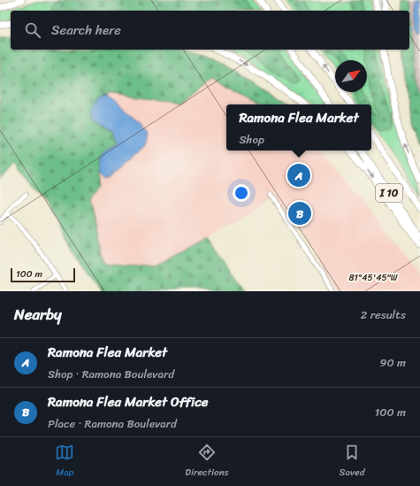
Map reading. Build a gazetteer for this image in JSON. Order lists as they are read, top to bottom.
{
  "streets": {
    "highway": ["I 10"]
  },
  "scale_bar": "100 m",
  "north": "top right",
  "page": {
    "search": "Search here",
    "popup": ["Ramona Flea Market", "Shop"],
    "pins": ["A", "B"],
    "scale": "100 m",
    "heading": ["Nearby", "2 results"],
    "list": [
      {
        "mark": "A",
        "name": "Ramona Flea Market",
        "note": "Shop · Ramona Boulevard",
        "value": "90 m"
      },
      {
        "mark": "B",
        "name": "Ramona Flea Market Office",
        "note": "Place · Ramona Boulevard",
        "value": "100 m"
      }
    ],
    "nav": ["Map", "Directions", "Saved"]
  },
  "coordinates": ["81°45'45\"W"]
}
